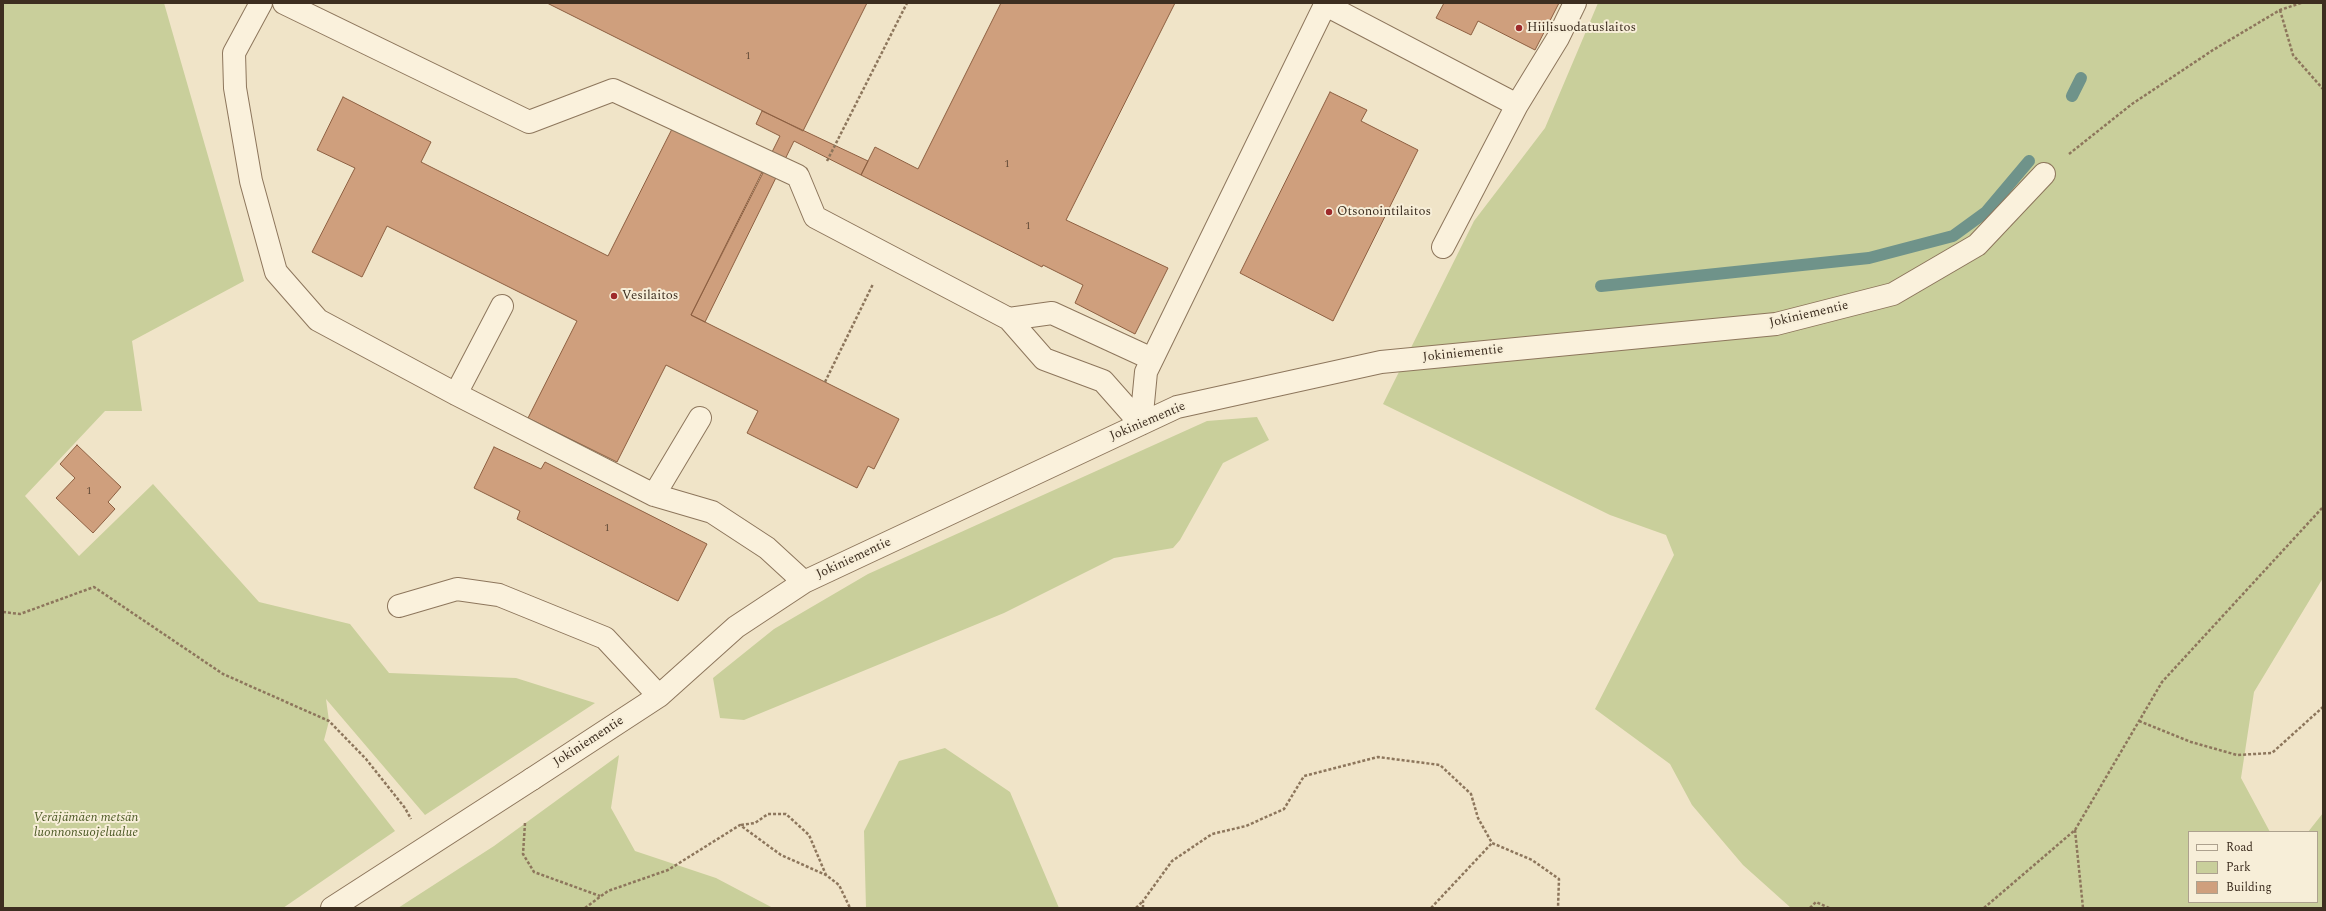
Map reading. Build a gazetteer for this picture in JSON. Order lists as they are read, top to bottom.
{
  "streets": {
    "street": ["Jokiniementie"]
  },
  "parks": ["Veräjämäen metsän luonnonsuojelualue"],
  "places": ["Hiilisuodatuslaitos", "Otsonointilaitos", "Vesilaitos"],
  "house_numbers": [
    "1",
    "1",
    "1",
    "1",
    "1"
  ],
  "legend": ["Road", "Park", "Building"]
}
